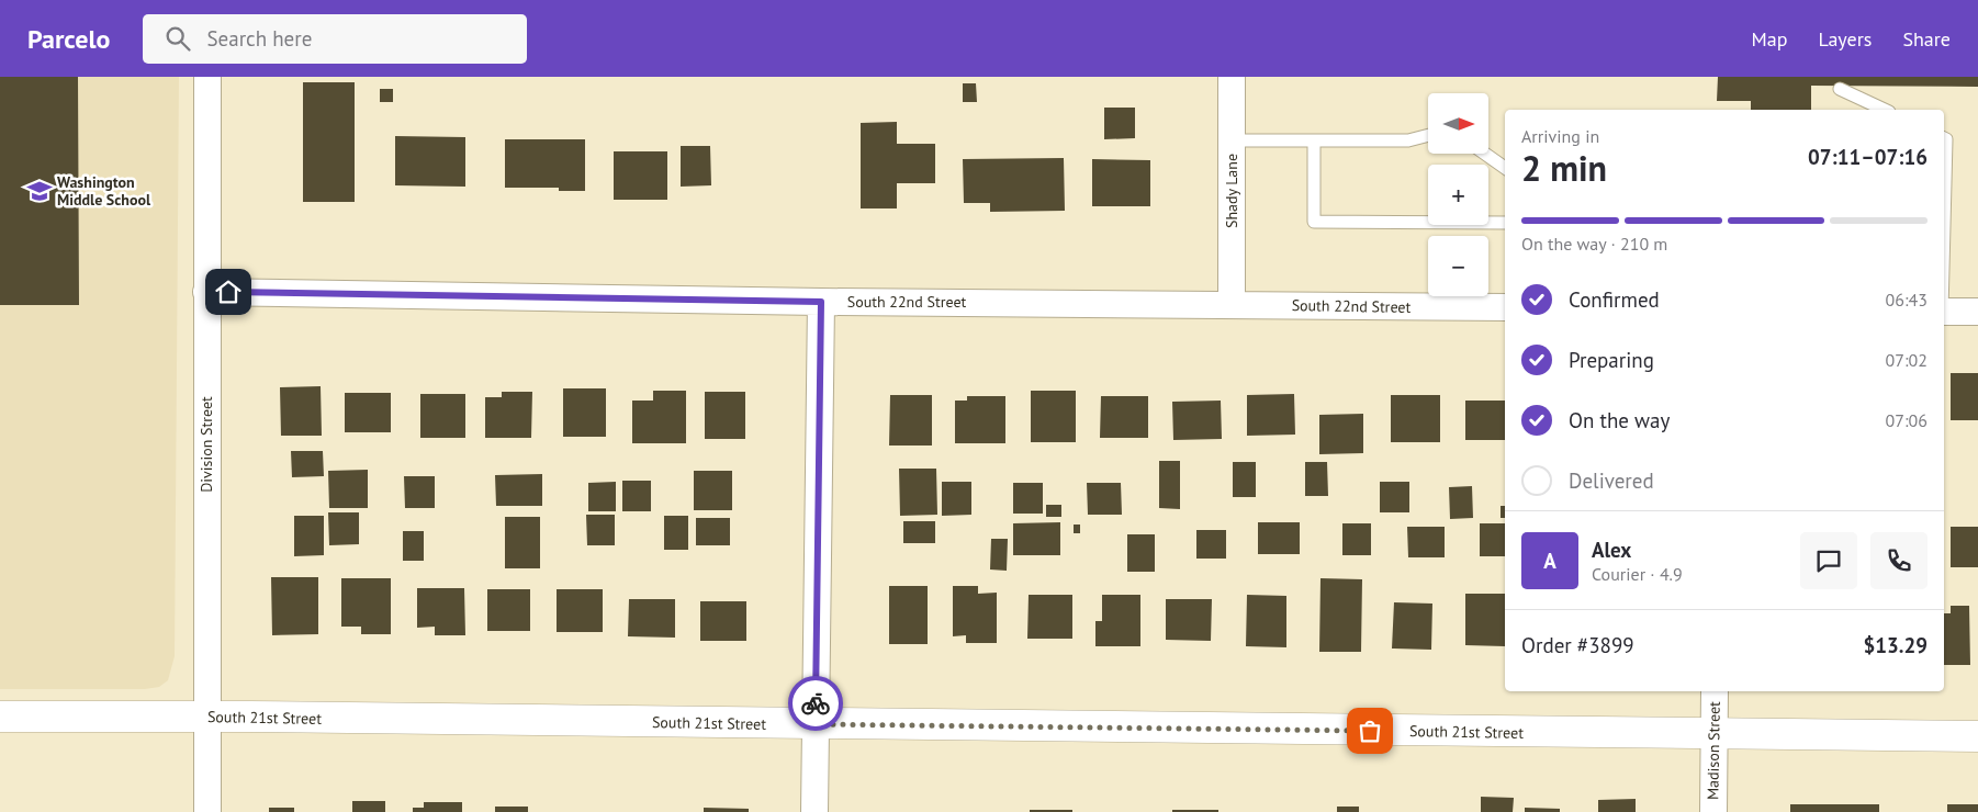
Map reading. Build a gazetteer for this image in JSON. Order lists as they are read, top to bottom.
{
  "streets": {
    "street": [
      "Shady Lane",
      "South 22nd Street",
      "Division Street",
      "South 21st Street",
      "Madison Street"
    ]
  },
  "crossings": [
    ["Shady Lane", "South 22nd Street"],
    ["South 22nd Street", "Division Street"],
    ["Division Street", "South 21st Street"],
    ["South 21st Street", "Madison Street"]
  ],
  "places": {
    "school or university": ["Washington Middle School"]
  },
  "north": "right",
  "page": {
    "header": "Parcelo",
    "search": "Search here",
    "nav": ["Map", "Layers", "Share"],
    "map_buttons": ["+", "−"],
    "heading": ["2 min", "Arriving in", "07:11–07:16"],
    "panel": [
      "Alex",
      "Courier · 4.9",
      "Order #3899",
      "$13.29"
    ],
    "bar": "On the way · 210 m",
    "list": [
      ["Confirmed", "06:43"],
      ["Preparing", "07:02"],
      ["On the way", "07:06"],
      "Delivered"
    ],
    "round": "A"
  }
}
